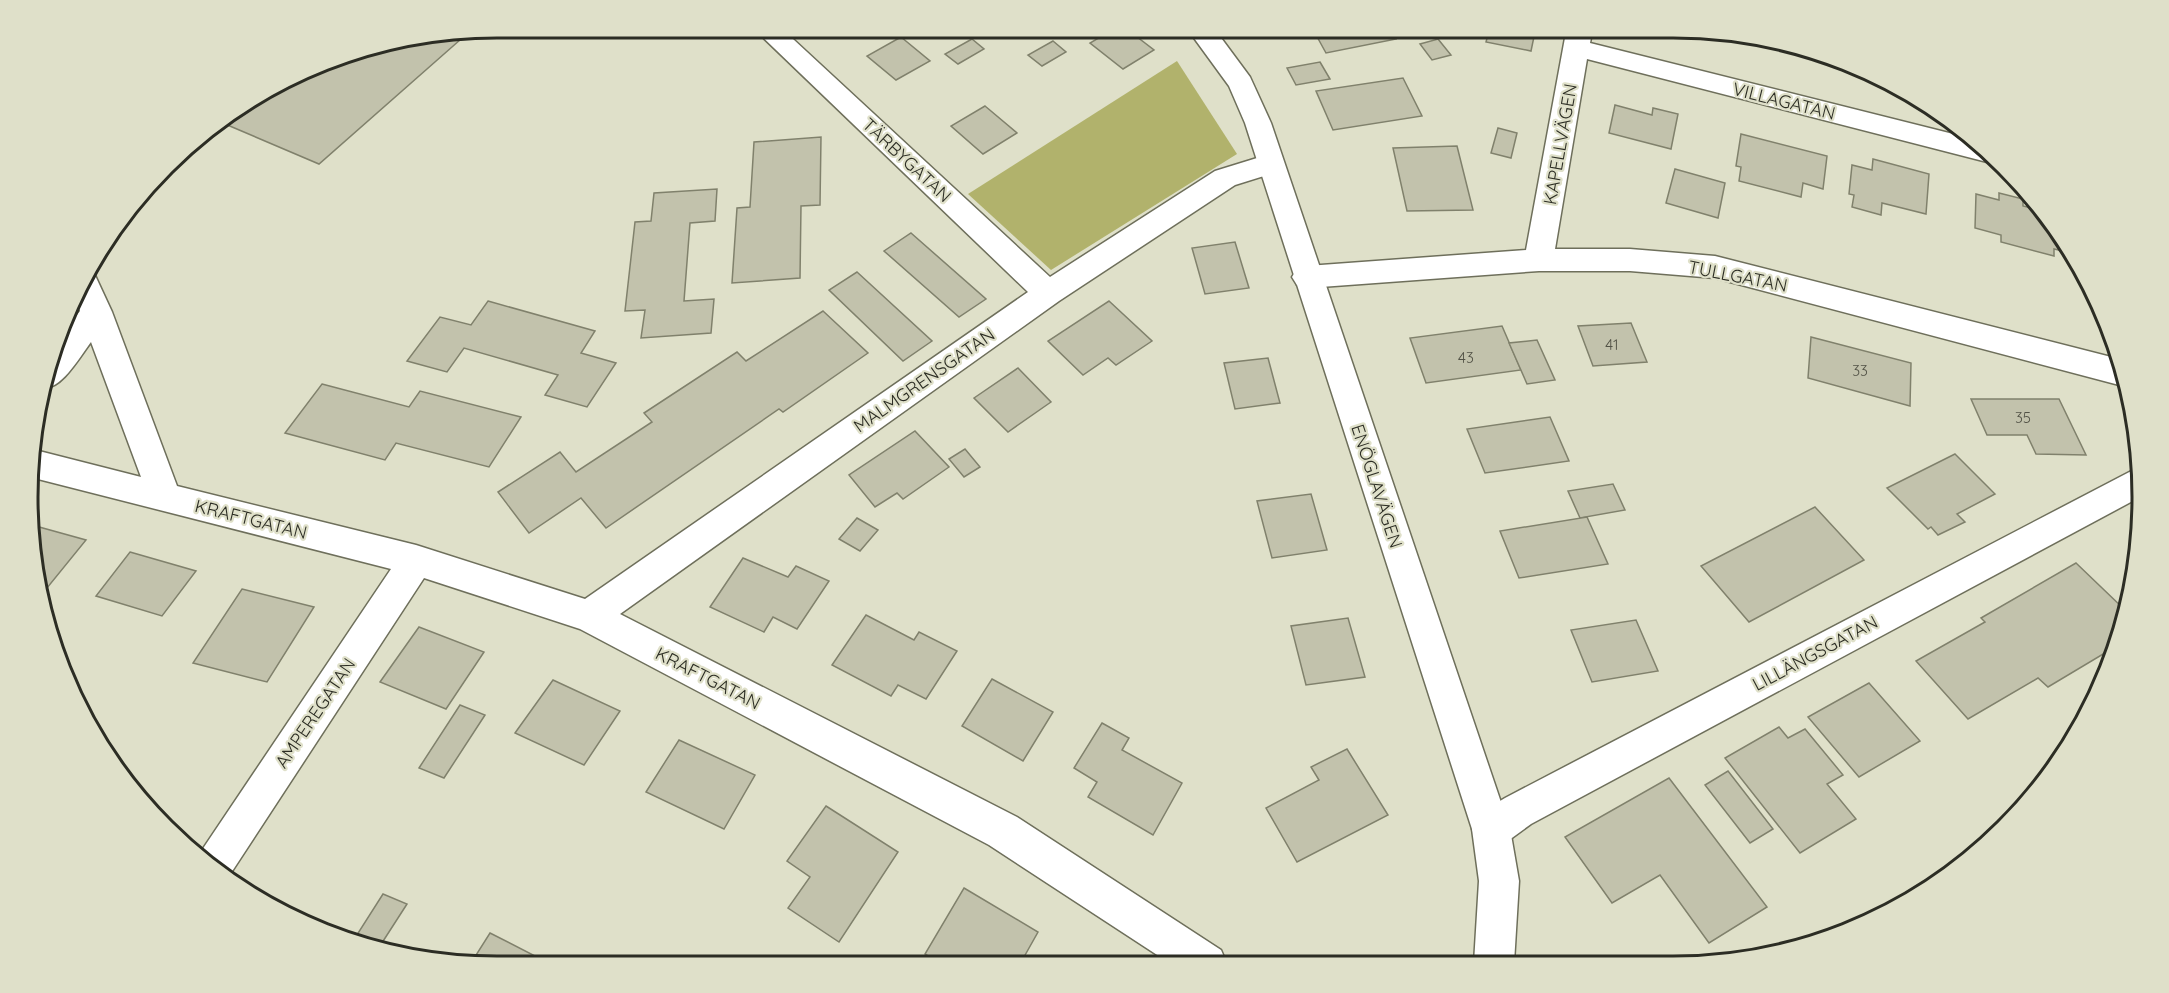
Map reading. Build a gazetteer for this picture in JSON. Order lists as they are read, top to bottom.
{
  "streets": {
    "street": [
      "VILLAGATAN",
      "KAPELLVÄGEN",
      "TÄRBYGATAN",
      "TULLGATAN",
      "MALMGRENSGATAN",
      "ENÖGLAVÄGEN",
      "KRAFTGATAN",
      "LILLÄNGSGATAN",
      "AMPEREGATAN"
    ]
  },
  "crossings": [
    ["VILLAGATAN", "KAPELLVÄGEN"],
    ["KAPELLVÄGEN", "TULLGATAN"],
    ["TÄRBYGATAN", "MALMGRENSGATAN"],
    ["TULLGATAN", "ENÖGLAVÄGEN"],
    ["MALMGRENSGATAN", "ENÖGLAVÄGEN"],
    ["MALMGRENSGATAN", "KRAFTGATAN"],
    ["ENÖGLAVÄGEN", "LILLÄNGSGATAN"],
    ["KRAFTGATAN", "AMPEREGATAN"]
  ],
  "house_numbers": [
    "41",
    "43",
    "33",
    "35"
  ]
}
